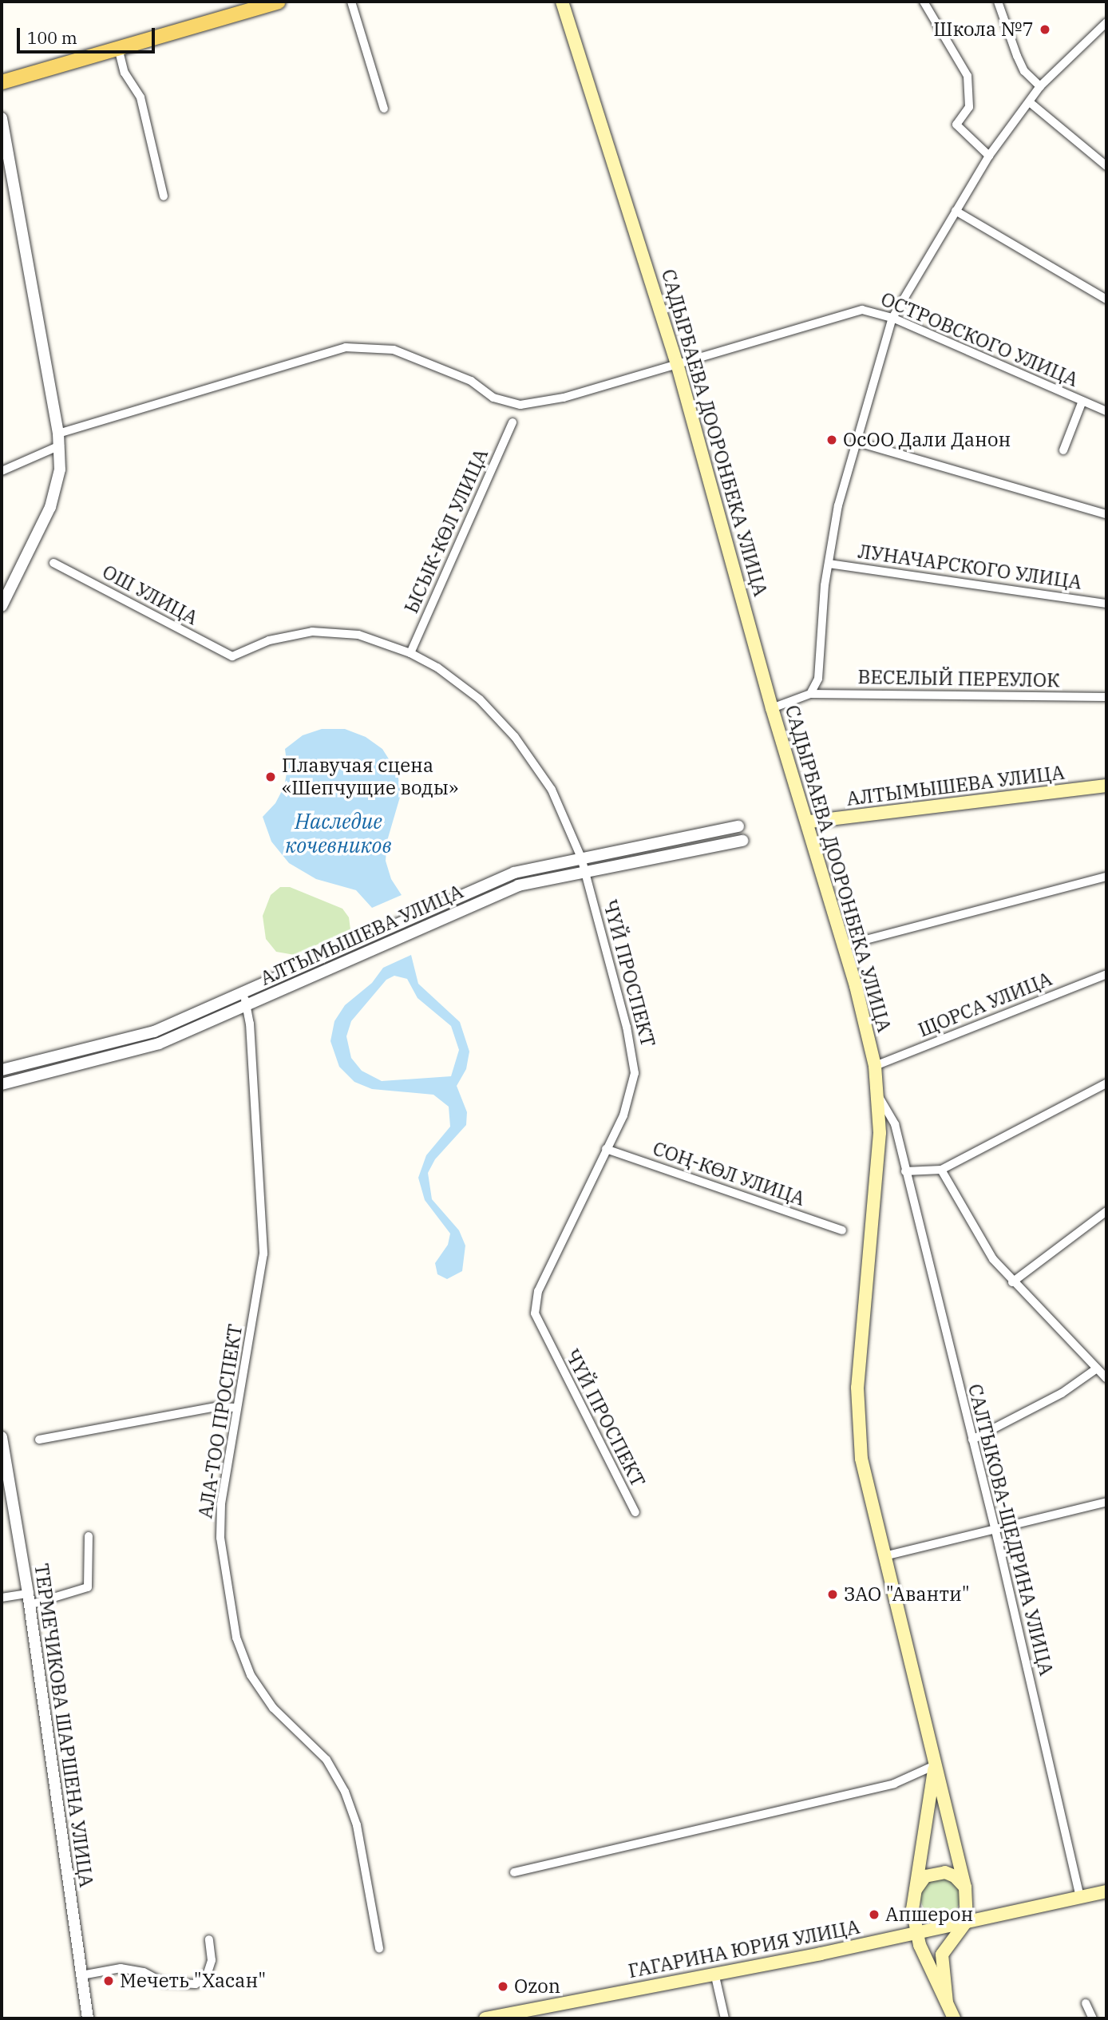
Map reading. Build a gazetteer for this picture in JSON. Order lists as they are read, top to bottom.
{
  "streets": {
    "main road": ["САДЫРБАЕВА ДООРОНБЕКА УЛИЦА", "АЛТЫМЫШЕВА УЛИЦА", "ГАГАРИНА ЮРИЯ УЛИЦА"],
    "street": [
      "ОСТРОВСКОГО УЛИЦА",
      "ЫСЫК-КӨЛ УЛИЦА",
      "ЛУНАЧАРСКОГО УЛИЦА",
      "ОШ УЛИЦА",
      "ВЕСЕЛЫЙ ПЕРЕУЛОК",
      "ЧҮЙ ПРОСПЕКТ",
      "ЩОРСА УЛИЦА",
      "СОҢ-КӨЛ УЛИЦА",
      "АЛА-ТОО ПРОСПЕКТ",
      "САЛТЫКОВА-ЩЕДРИНА УЛИЦА",
      "ТЕРМЕЧИКОВА ШАРШЕНА УЛИЦА"
    ]
  },
  "crossings": [
    ["ОСТРОВСКОГО УЛИЦА", "САДЫРБАЕВА ДООРОНБЕКА УЛИЦА"],
    ["САДЫРБАЕВА ДООРОНБЕКА УЛИЦА", "АЛТЫМЫШЕВА УЛИЦА"],
    ["САДЫРБАЕВА ДООРОНБЕКА УЛИЦА", "ЩОРСА УЛИЦА"],
    ["САДЫРБАЕВА ДООРОНБЕКА УЛИЦА", "САЛТЫКОВА-ЩЕДРИНА УЛИЦА"],
    ["САДЫРБАЕВА ДООРОНБЕКА УЛИЦА", "ГАГАРИНА ЮРИЯ УЛИЦА"],
    ["ЫСЫК-КӨЛ УЛИЦА", "ЧҮЙ ПРОСПЕКТ"],
    ["ОШ УЛИЦА", "ЧҮЙ ПРОСПЕКТ"],
    ["АЛТЫМЫШЕВА УЛИЦА", "ЧҮЙ ПРОСПЕКТ"],
    ["АЛТЫМЫШЕВА УЛИЦА", "АЛА-ТОО ПРОСПЕКТ"],
    ["ЧҮЙ ПРОСПЕКТ", "СОҢ-КӨЛ УЛИЦА"],
    ["САЛТЫКОВА-ЩЕДРИНА УЛИЦА", "ГАГАРИНА ЮРИЯ УЛИЦА"]
  ],
  "water": ["Наследие кочевников"],
  "places": [
    "Школа №7",
    "ОсОО Дали Данон",
    "Плавучая сцена «Шепчущие воды»",
    "ЗАО \"Аванти\"",
    "Апшерон",
    "Мечеть \"Хасан\"",
    "Ozon"
  ],
  "scale_bar": "100 m"
}
